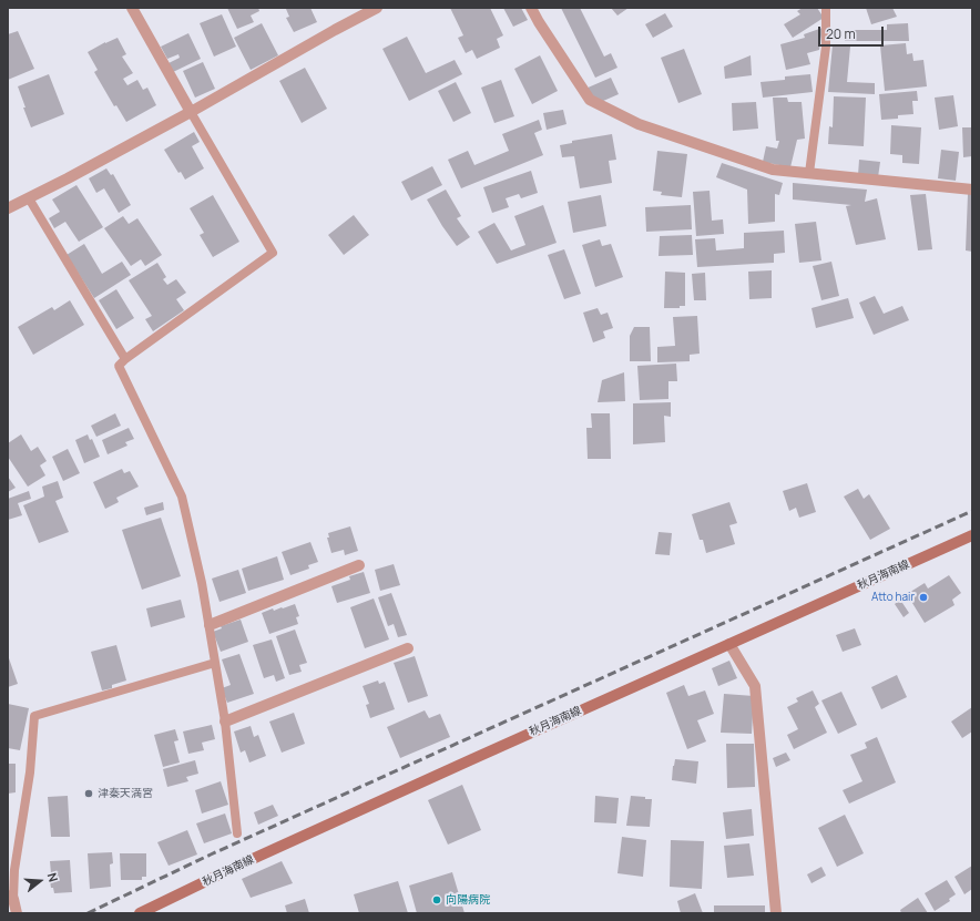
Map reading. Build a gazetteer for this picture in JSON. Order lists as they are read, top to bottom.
{
  "streets": {
    "main road": ["秋月海南線"]
  },
  "places": ["Atto hair", "津秦天満宮", "向陽病院"],
  "scale_bar": "20 m",
  "north": "right"
}
